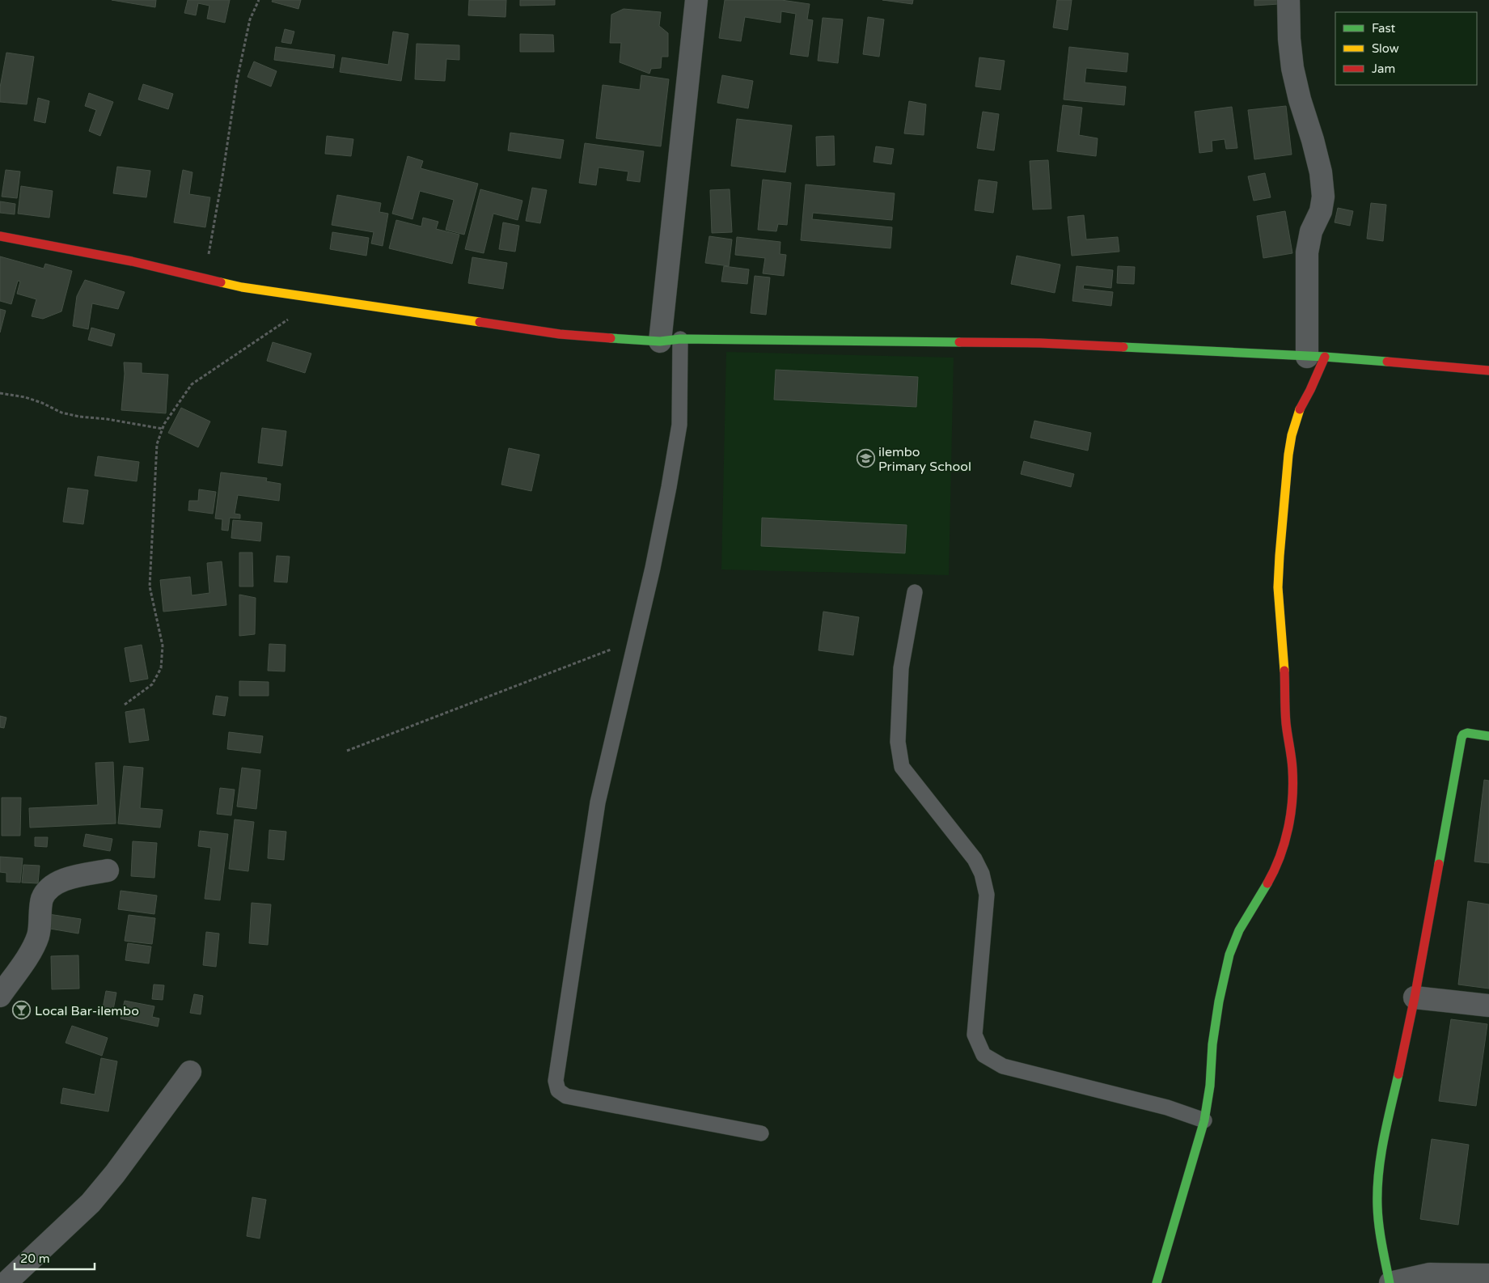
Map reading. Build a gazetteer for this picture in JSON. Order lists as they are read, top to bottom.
{
  "places": {
    "school or university": ["ilembo Primary School"],
    "bar": ["Local Bar-ilembo"]
  },
  "legend": ["Fast", "Slow", "Jam"],
  "scale_bar": "20 m"
}
